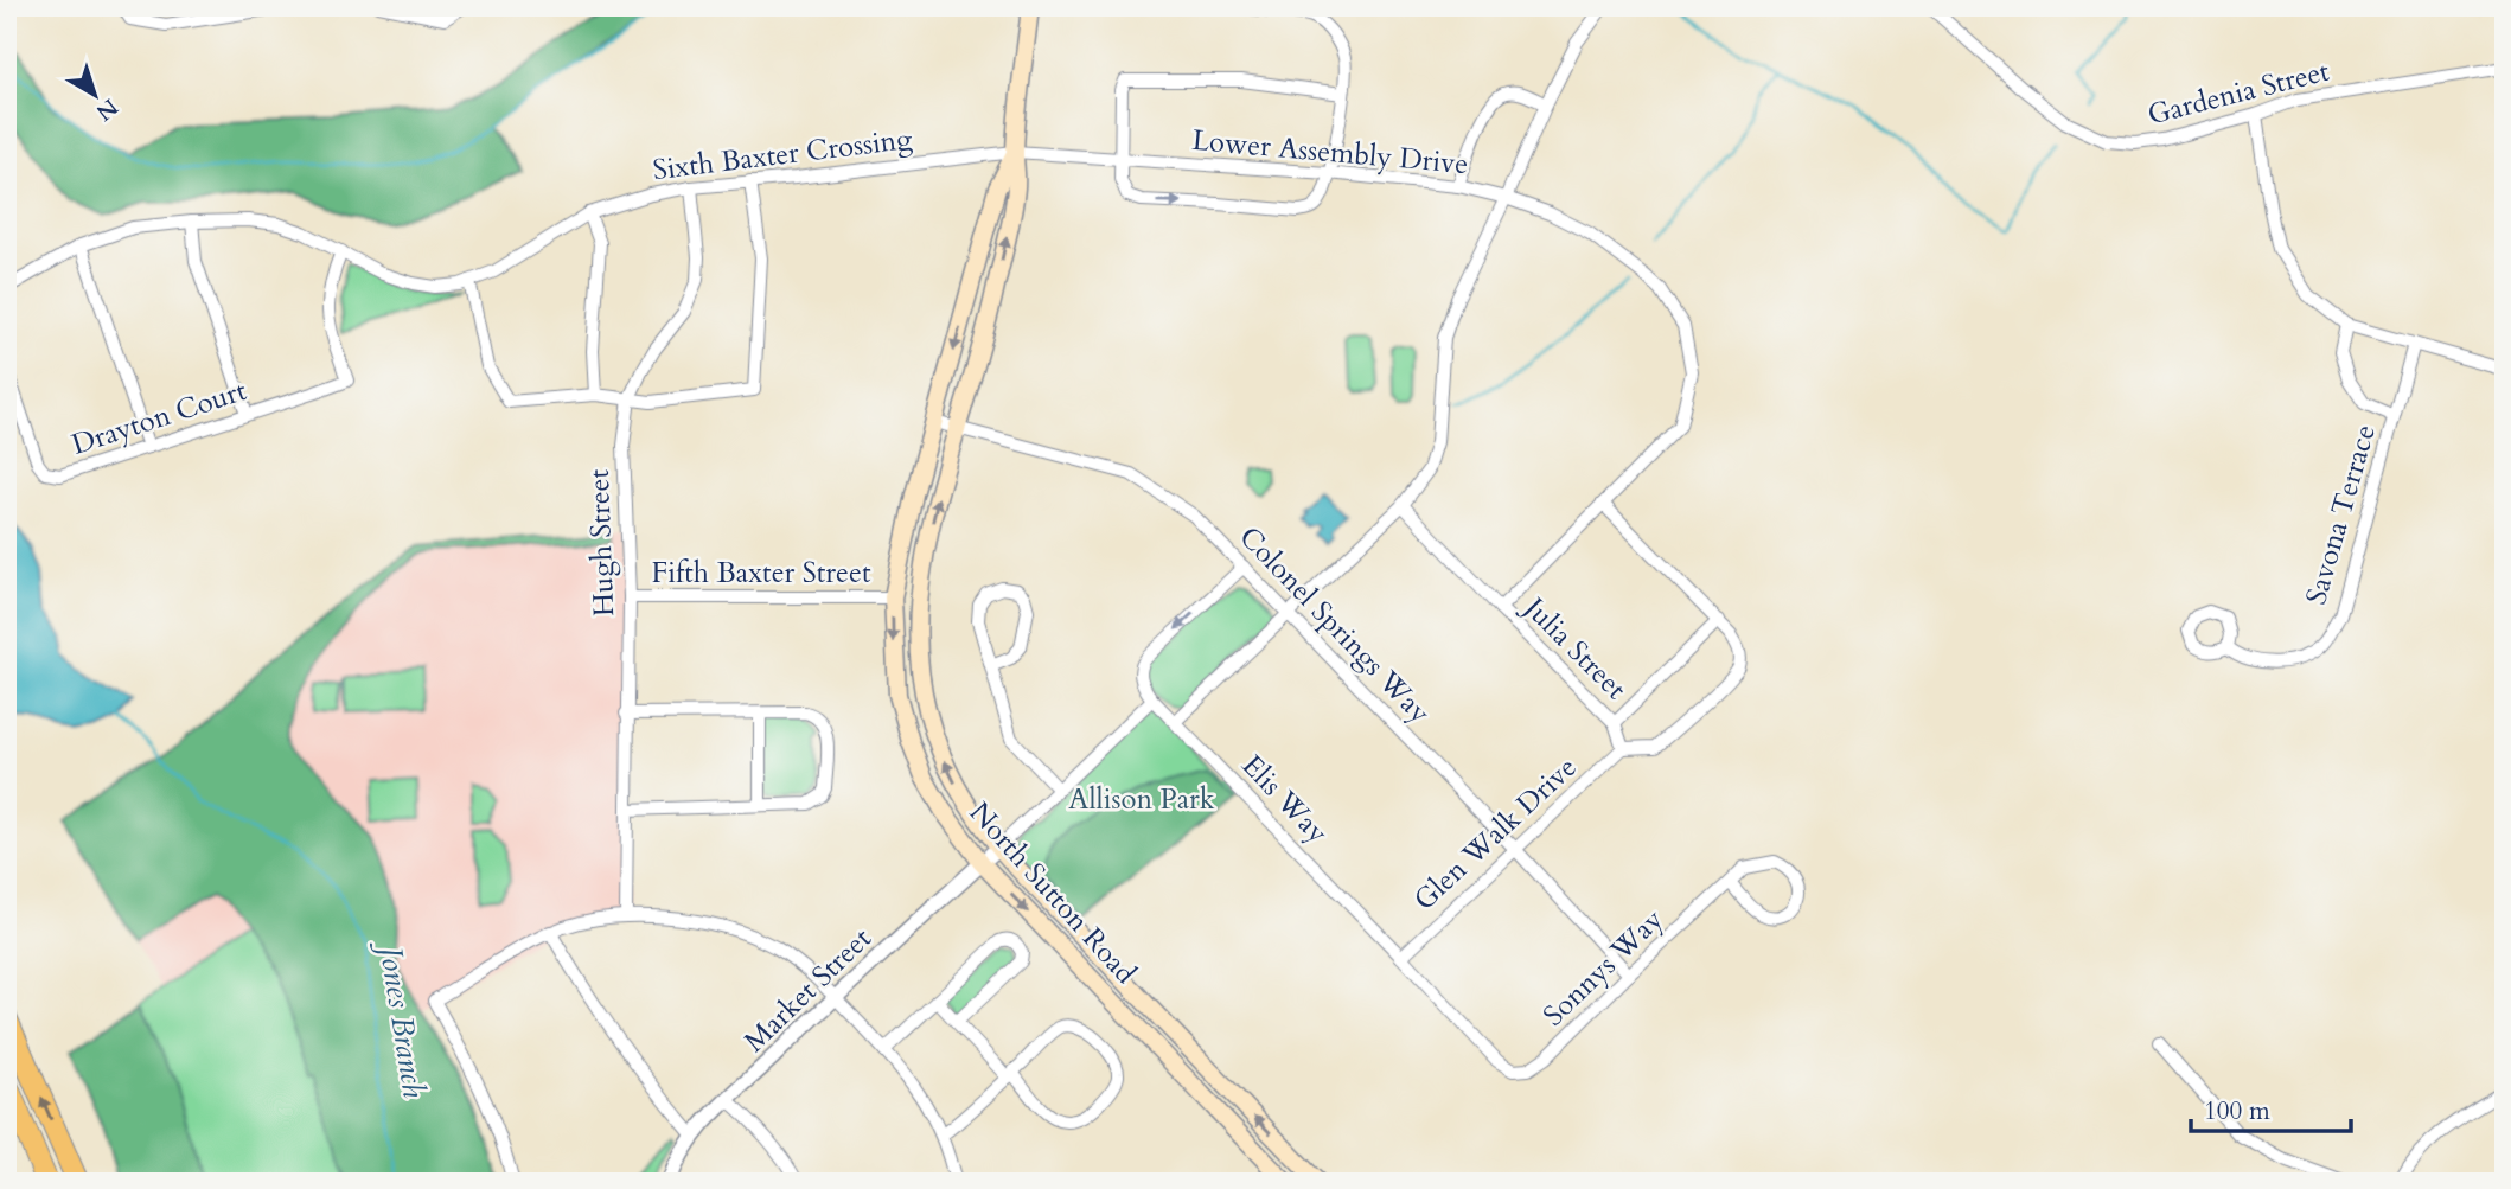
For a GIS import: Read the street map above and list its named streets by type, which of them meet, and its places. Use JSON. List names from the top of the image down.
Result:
{
  "streets": {
    "main road": ["North Sutton Road"],
    "street": [
      "Gardenia Street",
      "Lower Assembly Drive",
      "Sixth Baxter Crossing",
      "Drayton Court",
      "Savona Terrace",
      "Hugh Street",
      "Fifth Baxter Street",
      "Colonel Springs Way",
      "Julia Street",
      "Elis Way",
      "Glen Walk Drive",
      "Sonnys Way",
      "Market Street"
    ]
  },
  "crossings": [
    ["Lower Assembly Drive", "Sixth Baxter Crossing"],
    ["Lower Assembly Drive", "Julia Street"],
    ["Lower Assembly Drive", "North Sutton Road"],
    ["Sixth Baxter Crossing", "Drayton Court"],
    ["Sixth Baxter Crossing", "Hugh Street"],
    ["Sixth Baxter Crossing", "North Sutton Road"],
    ["Hugh Street", "Fifth Baxter Street"],
    ["Fifth Baxter Street", "North Sutton Road"],
    ["Colonel Springs Way", "Glen Walk Drive"],
    ["Colonel Springs Way", "North Sutton Road"],
    ["Colonel Springs Way", "Sonnys Way"],
    ["Julia Street", "Glen Walk Drive"],
    ["Elis Way", "Glen Walk Drive"],
    ["Elis Way", "Sonnys Way"],
    ["North Sutton Road", "Market Street"]
  ],
  "water": ["Jones Branch"],
  "parks": ["Allison Park"],
  "scale_bar": "100 m",
  "north": "bottom right"
}
